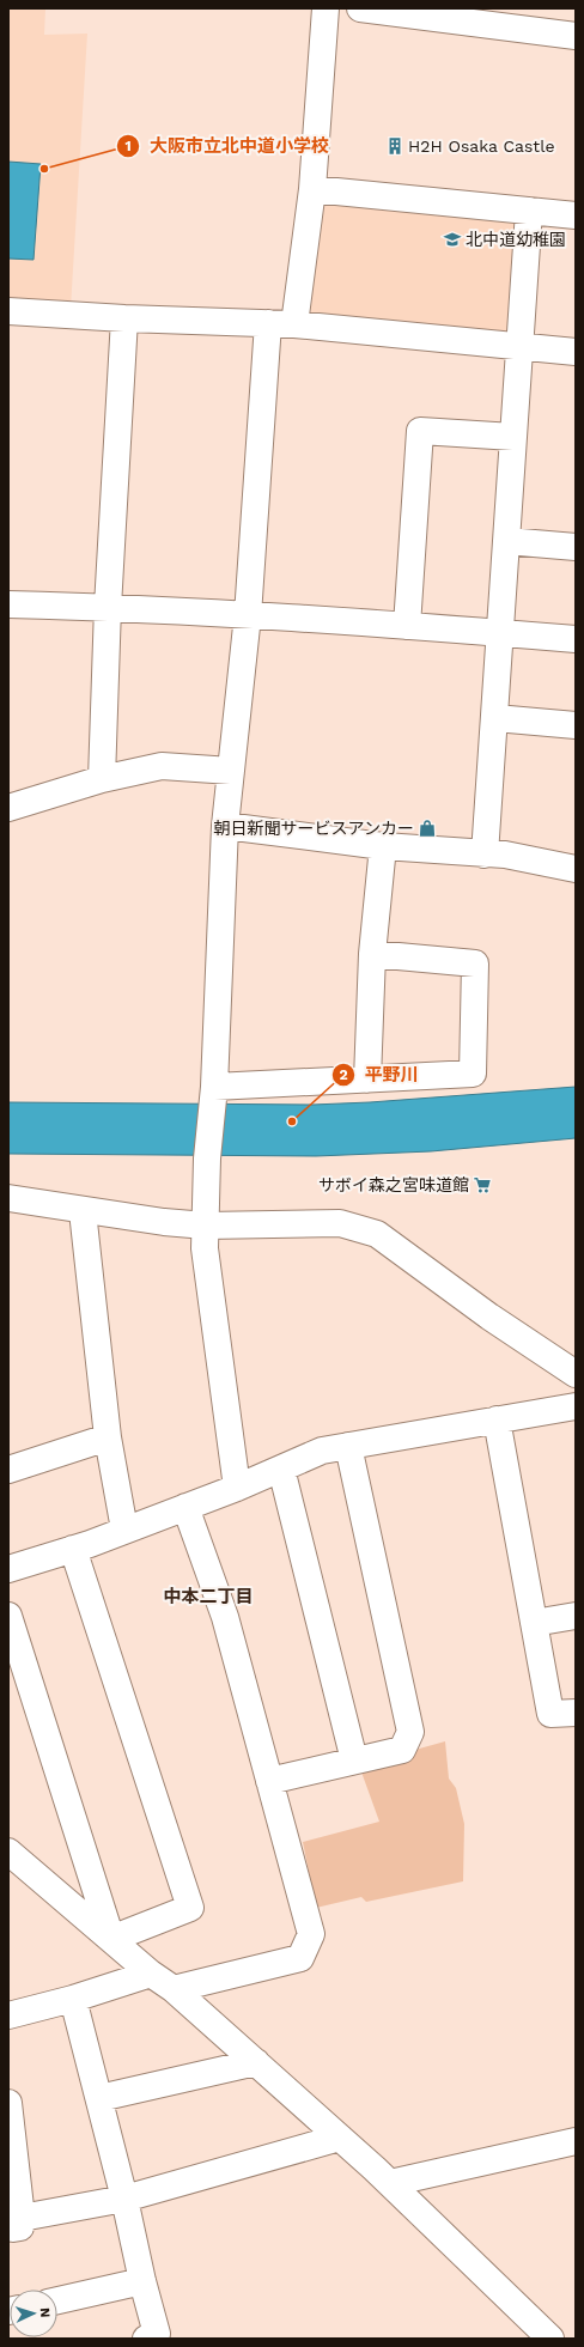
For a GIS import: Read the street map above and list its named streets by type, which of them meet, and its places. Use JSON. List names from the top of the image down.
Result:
{
  "districts": ["中本二丁目"],
  "places": {
    "building": ["H2H Osaka Castle"],
    "other": ["大阪市立北中道小学校", "平野川"],
    "school or university": ["北中道幼稚園"],
    "shop": ["朝日新聞サービスアンカー"],
    "supermarket": ["サボイ森之宮味道館"]
  },
  "north": "right"
}
